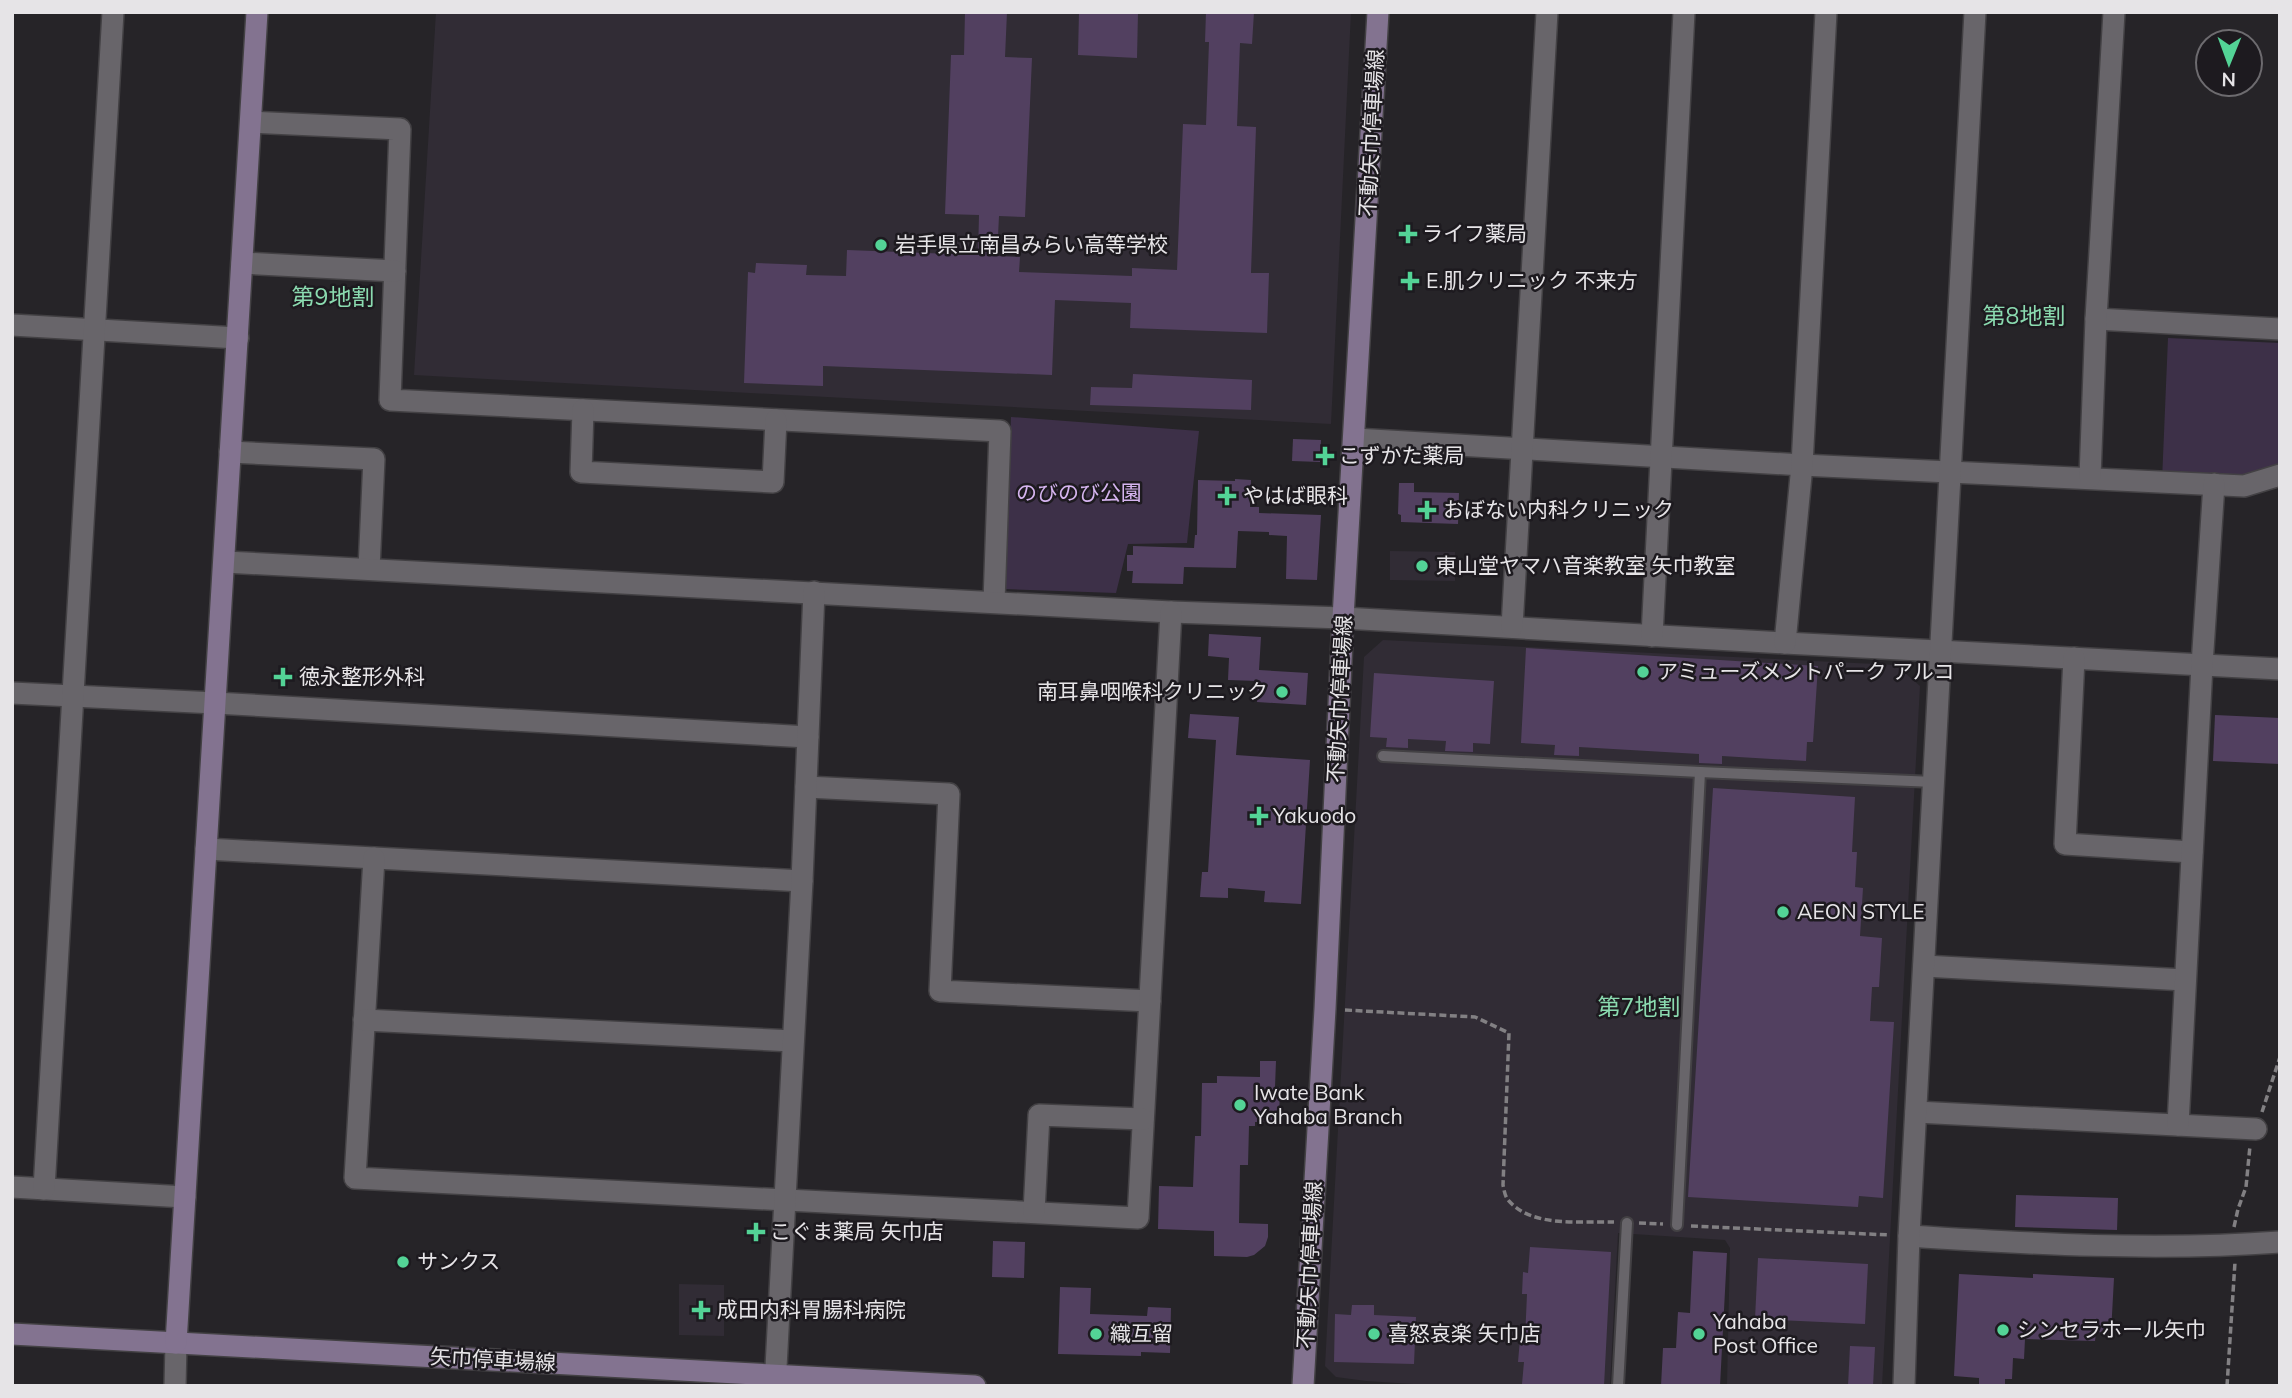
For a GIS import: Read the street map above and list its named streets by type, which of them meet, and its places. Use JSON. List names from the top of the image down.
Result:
{
  "streets": {
    "main road": ["不動矢巾停車場線", "矢巾停車場線"]
  },
  "districts": ["第9地割", "第8地割", "第7地割"],
  "parks": ["のびのび公園"],
  "places": {
    "health": [
      "ライフ薬局",
      "E.肌クリニック 不来方",
      "こずかた薬局",
      "やはば眼科",
      "おぼない内科クリニック",
      "徳永整形外科",
      "Yakuodo",
      "こぐま薬局 矢巾店",
      "成田内科胃腸科病院"
    ],
    "other": [
      "岩手県立南昌みらい高等学校",
      "東山堂ヤマハ音楽教室 矢巾教室",
      "アミューズメントパーク アルコ",
      "南耳鼻咽喉科クリニック",
      "AEON STYLE",
      "Iwate Bank Yahaba Branch",
      "サンクス",
      "シンセラホール矢巾",
      "織互留",
      "喜怒哀楽 矢巾店",
      "Yahaba Post Office"
    ]
  },
  "north": "bottom"
}
